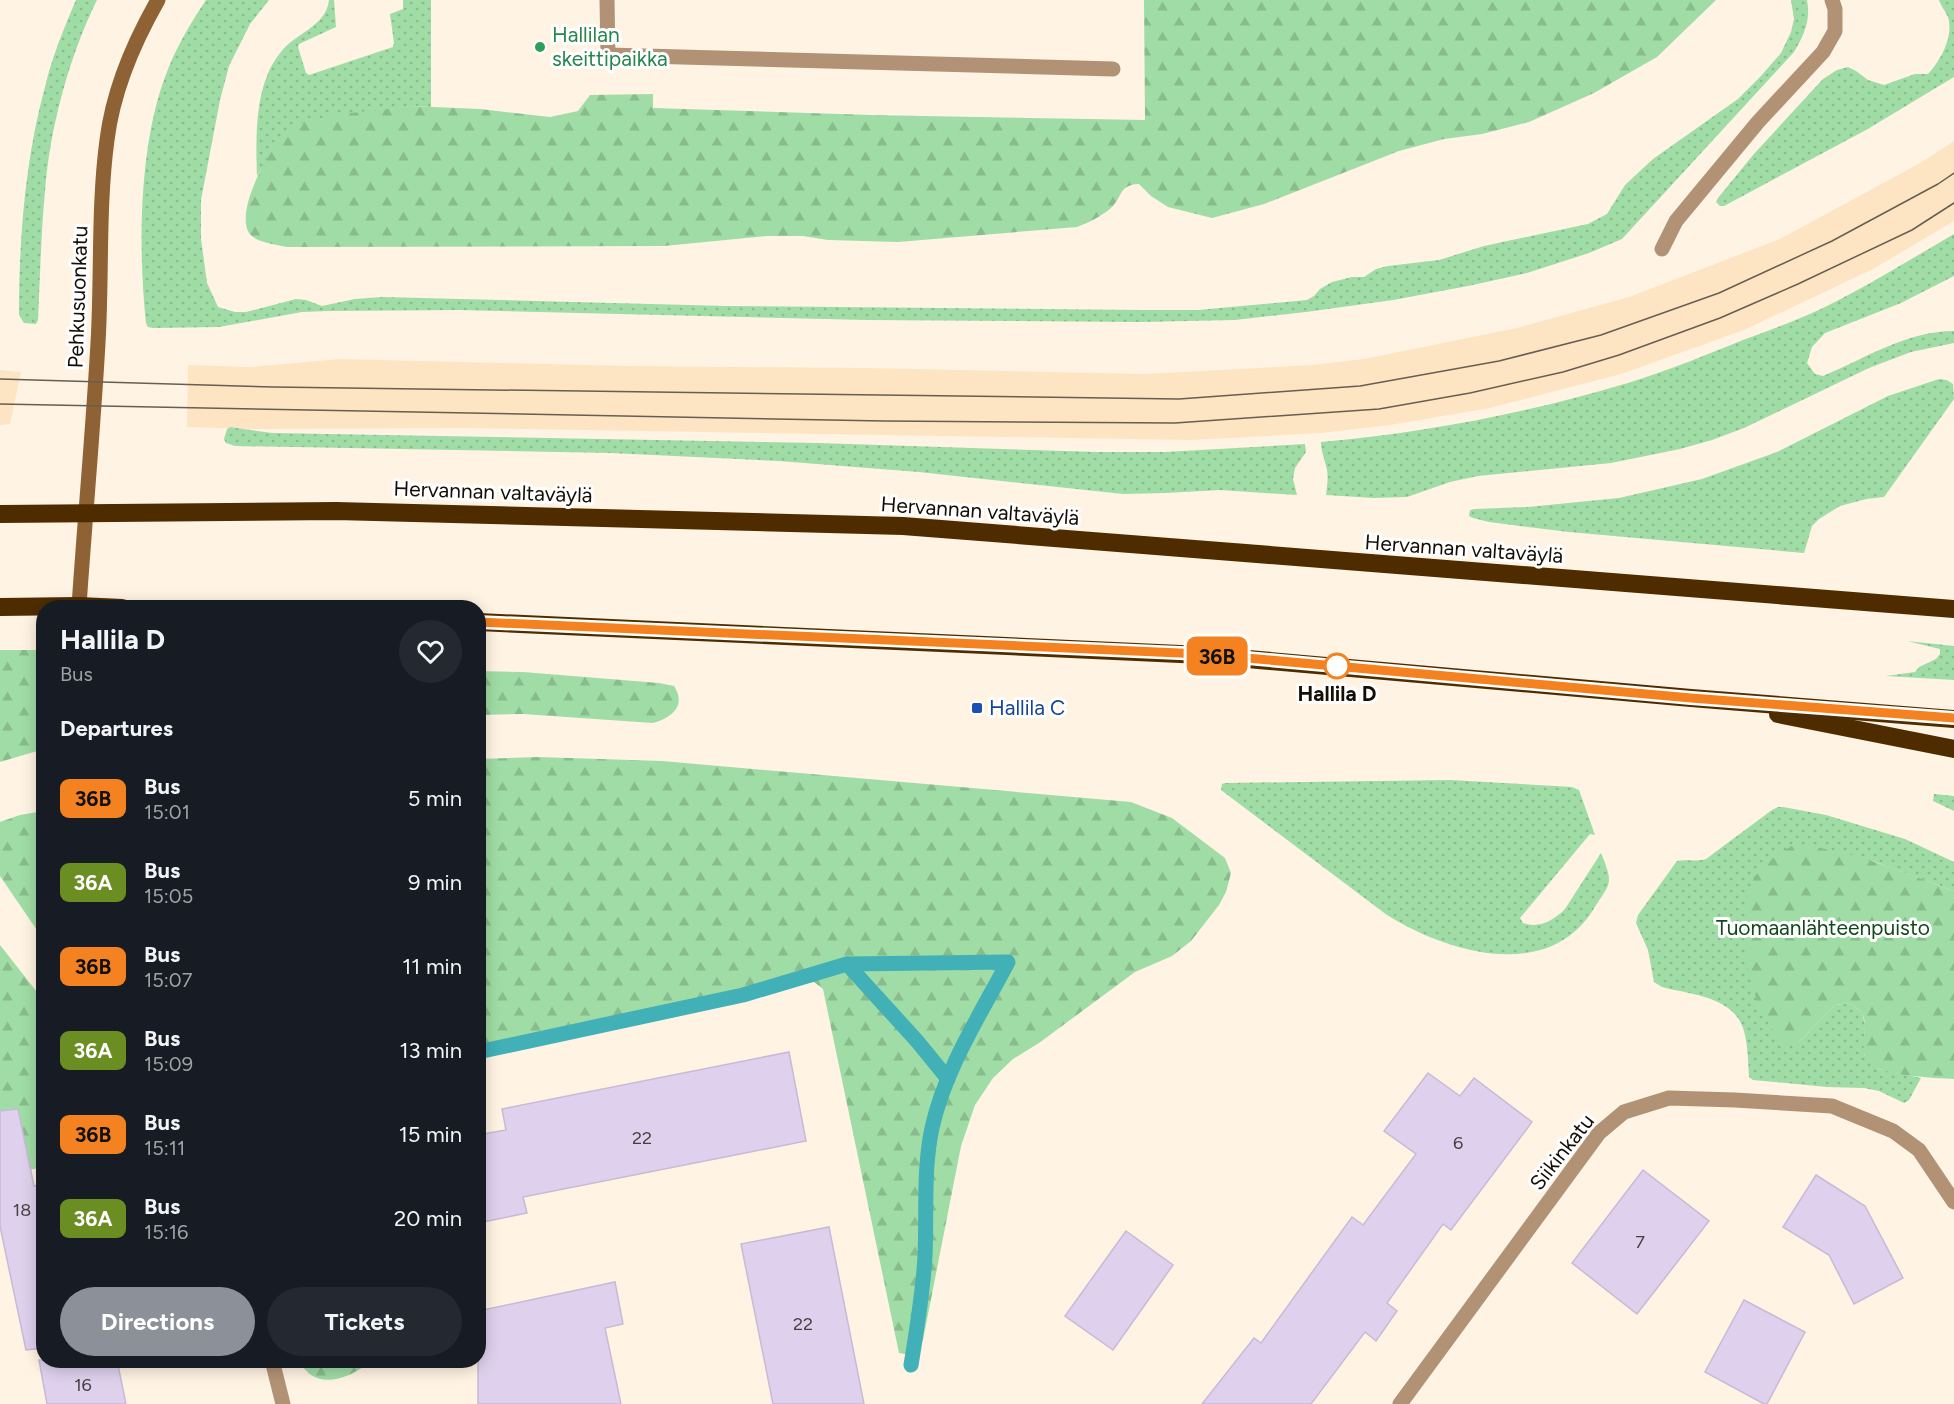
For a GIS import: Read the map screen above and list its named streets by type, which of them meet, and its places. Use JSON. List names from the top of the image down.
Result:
{
  "streets": {
    "highway": ["Hervannan valtaväylä"],
    "main road": ["Pehkusuonkatu"],
    "street": ["Siikinkatu"]
  },
  "crossings": [
    ["Pehkusuonkatu", "Hervannan valtaväylä"]
  ],
  "parks": ["Tuomaanlähteenpuisto"],
  "places": {
    "other": ["Hallilan skeittipaikka", "Hallila D"],
    "transit": ["Hallila C"]
  },
  "lines": ["bus line 36B"],
  "house_numbers": [
    "22",
    "6",
    "18",
    "7",
    "22",
    "16"
  ],
  "page": {
    "on_map": "36B",
    "heading": [
      ["Hallila D", "Bus"],
      "Departures"
    ],
    "list": [
      {
        "mark": "36B",
        "name": "Bus",
        "note": "15:01",
        "value": "5 min"
      },
      {
        "mark": "36A",
        "name": "Bus",
        "note": "15:05",
        "value": "9 min"
      },
      {
        "mark": "36B",
        "name": "Bus",
        "note": "15:07",
        "value": "11 min"
      },
      {
        "mark": "36A",
        "name": "Bus",
        "note": "15:09",
        "value": "13 min"
      },
      {
        "mark": "36B",
        "name": "Bus",
        "note": "15:11",
        "value": "15 min"
      },
      {
        "mark": "36A",
        "name": "Bus",
        "note": "15:16",
        "value": "20 min"
      }
    ],
    "buttons": ["Directions", "Tickets"]
  }
}
